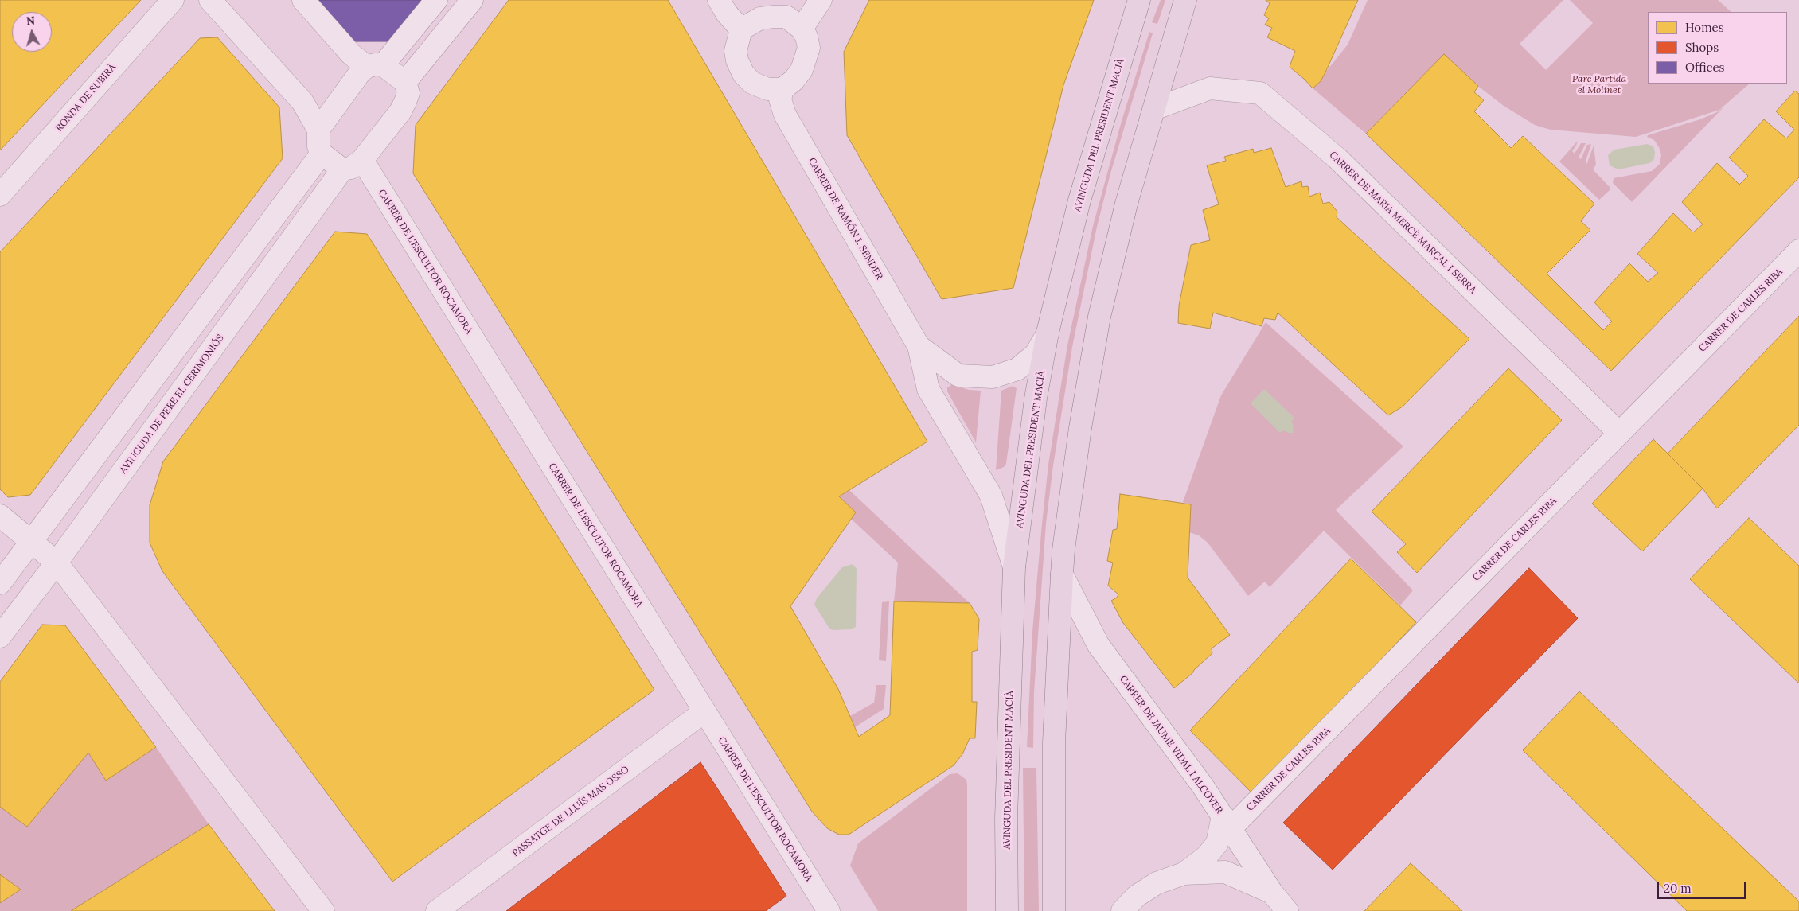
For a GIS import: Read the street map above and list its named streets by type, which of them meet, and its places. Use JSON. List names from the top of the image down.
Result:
{
  "streets": {
    "main road": ["AVINGUDA DEL PRESIDENT MACIÀ"],
    "street": [
      "RONDA DE SUBIRÀ",
      "CARRER DE RAMÓN J. SENDER",
      "CARRER DE MARIA MERCÈ MARÇAL I SERRA",
      "CARRER DE L'ESCULTOR ROCAMORA",
      "CARRER DE CARLES RIBA",
      "AVINGUDA DE PERE EL CERIMONIÓS",
      "CARRER DE JAUME VIDAL I ALCOVER",
      "PASSATGE DE LLUÍS MAS OSSÓ"
    ]
  },
  "crossings": [
    ["AVINGUDA DEL PRESIDENT MACIÀ", "CARRER DE RAMÓN J. SENDER"],
    ["CARRER DE MARIA MERCÈ MARÇAL I SERRA", "CARRER DE CARLES RIBA"],
    ["CARRER DE L'ESCULTOR ROCAMORA", "PASSATGE DE LLUÍS MAS OSSÓ"],
    ["CARRER DE CARLES RIBA", "CARRER DE JAUME VIDAL I ALCOVER"]
  ],
  "parks": ["Parc Partida el Molinet"],
  "legend": ["Homes", "Shops", "Offices"],
  "scale_bar": "20 m",
  "north": "top"
}
